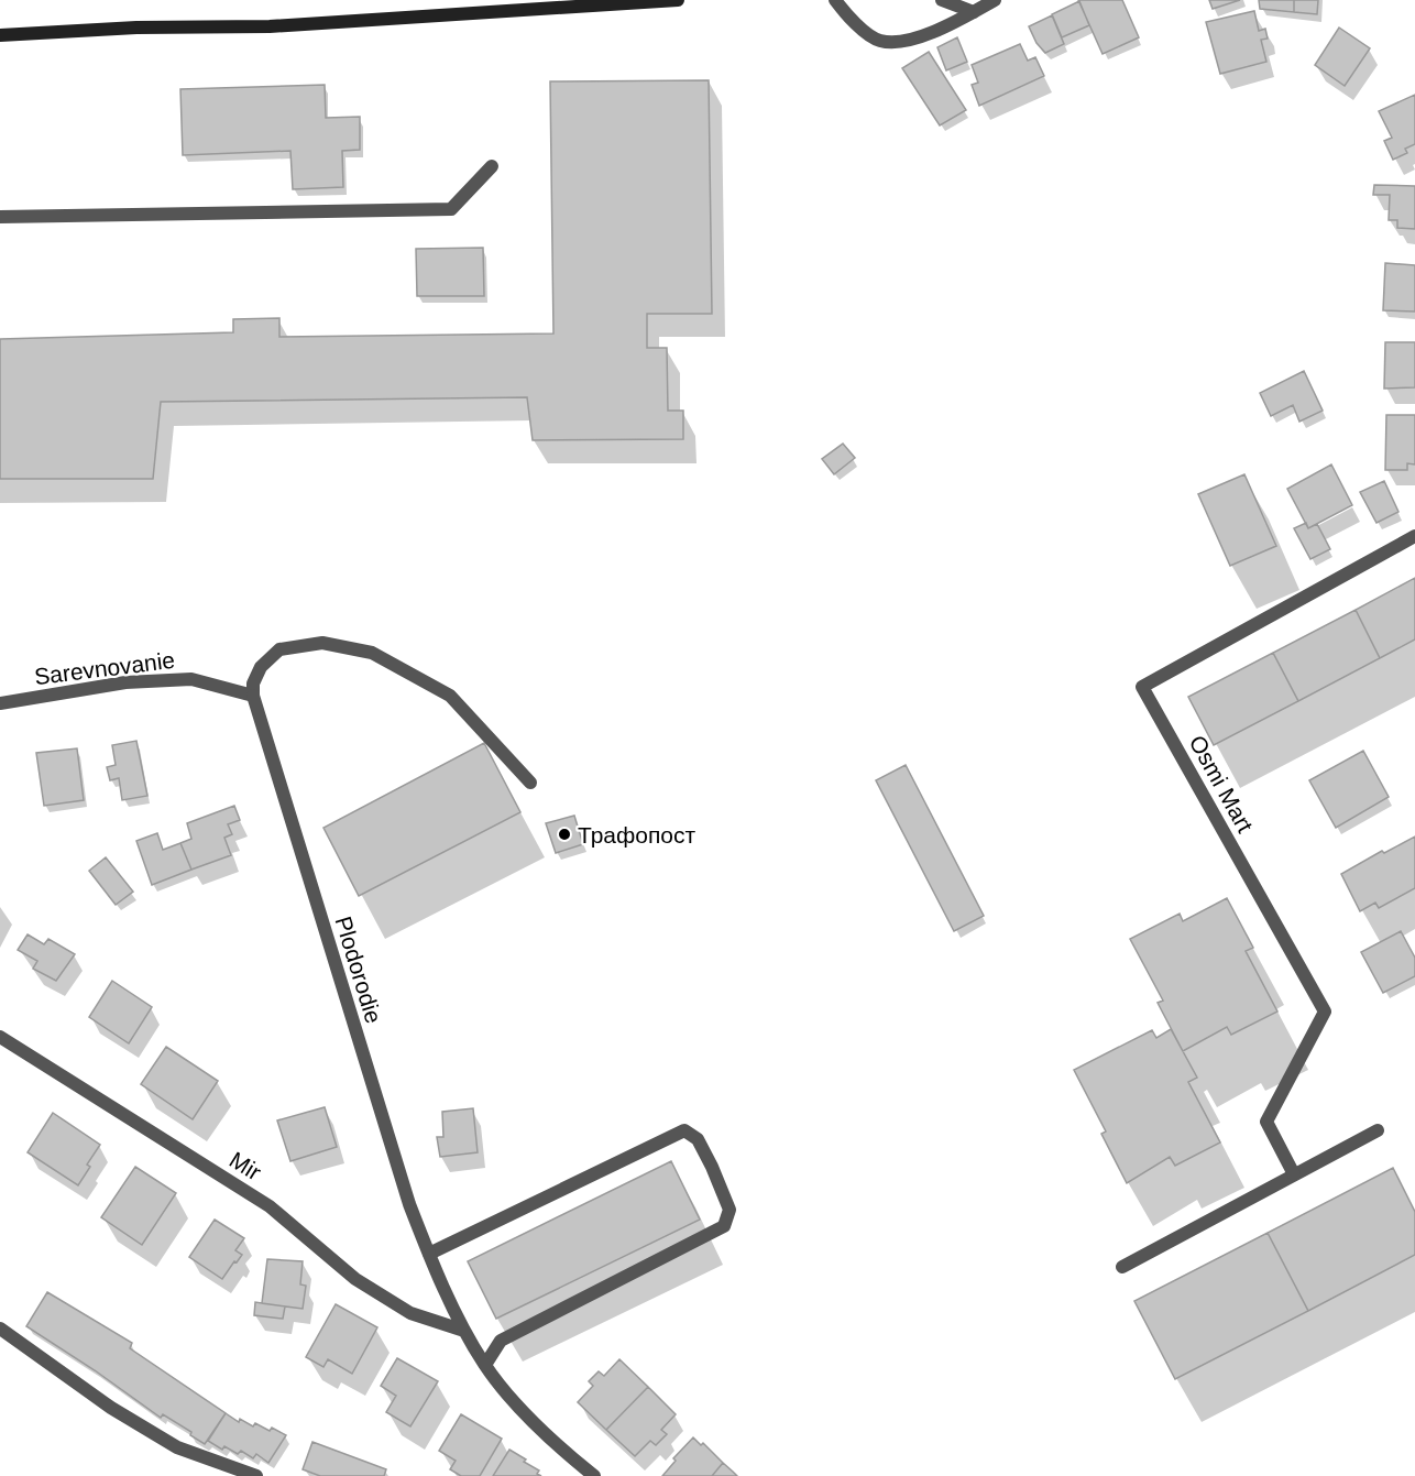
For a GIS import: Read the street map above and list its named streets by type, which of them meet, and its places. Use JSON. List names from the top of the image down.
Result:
{
  "streets": {
    "street": [
      "Sarevnovanie",
      "Osmi Mart",
      "Plodorodie",
      "Mir"
    ]
  },
  "crossings": [
    ["Sarevnovanie", "Plodorodie"]
  ],
  "places": ["Трафопост"]
}
